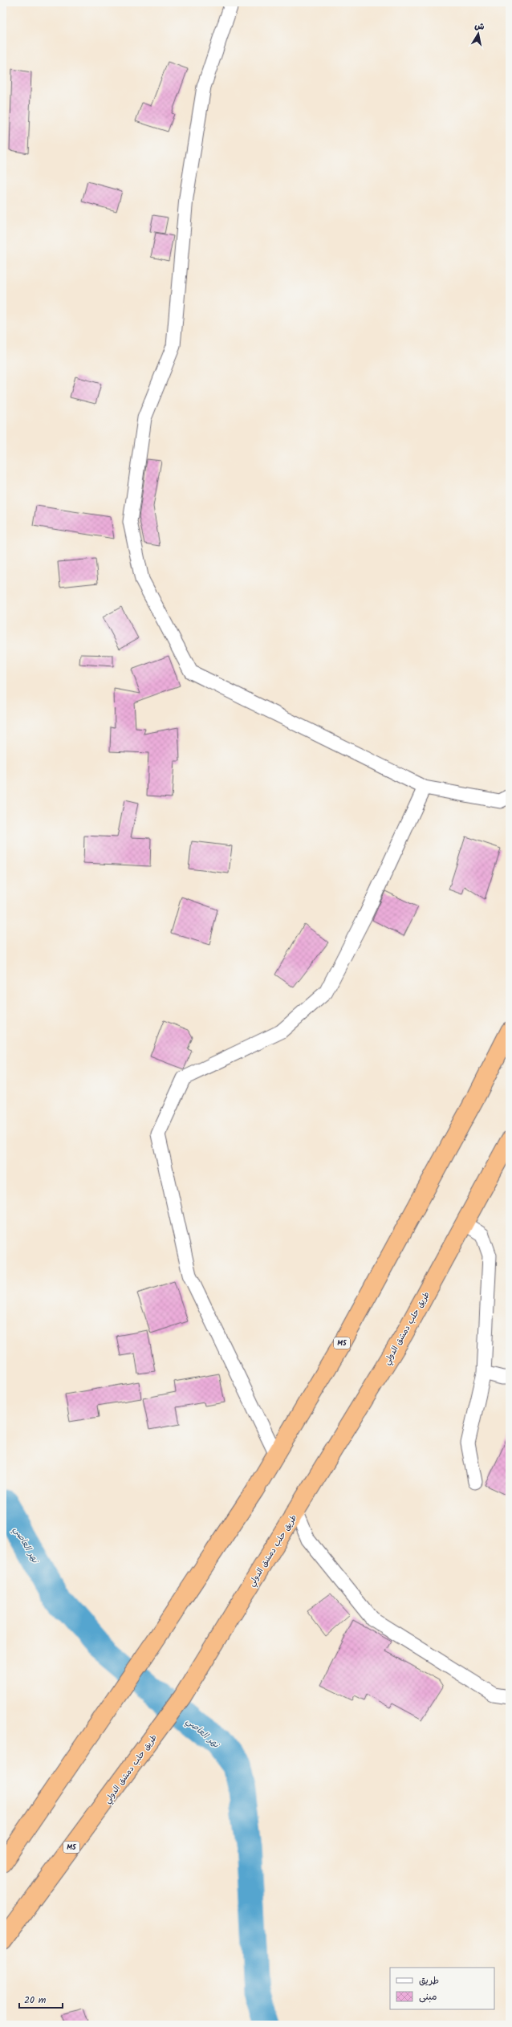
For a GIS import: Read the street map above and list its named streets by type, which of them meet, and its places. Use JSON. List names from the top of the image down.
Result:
{
  "streets": {
    "highway": ["طريق حلب دمشق الدولي", "M5"]
  },
  "water": ["نهر العاصي"],
  "legend": ["طريق", "مبنى"],
  "scale_bar": "20 m",
  "north": "top"
}
